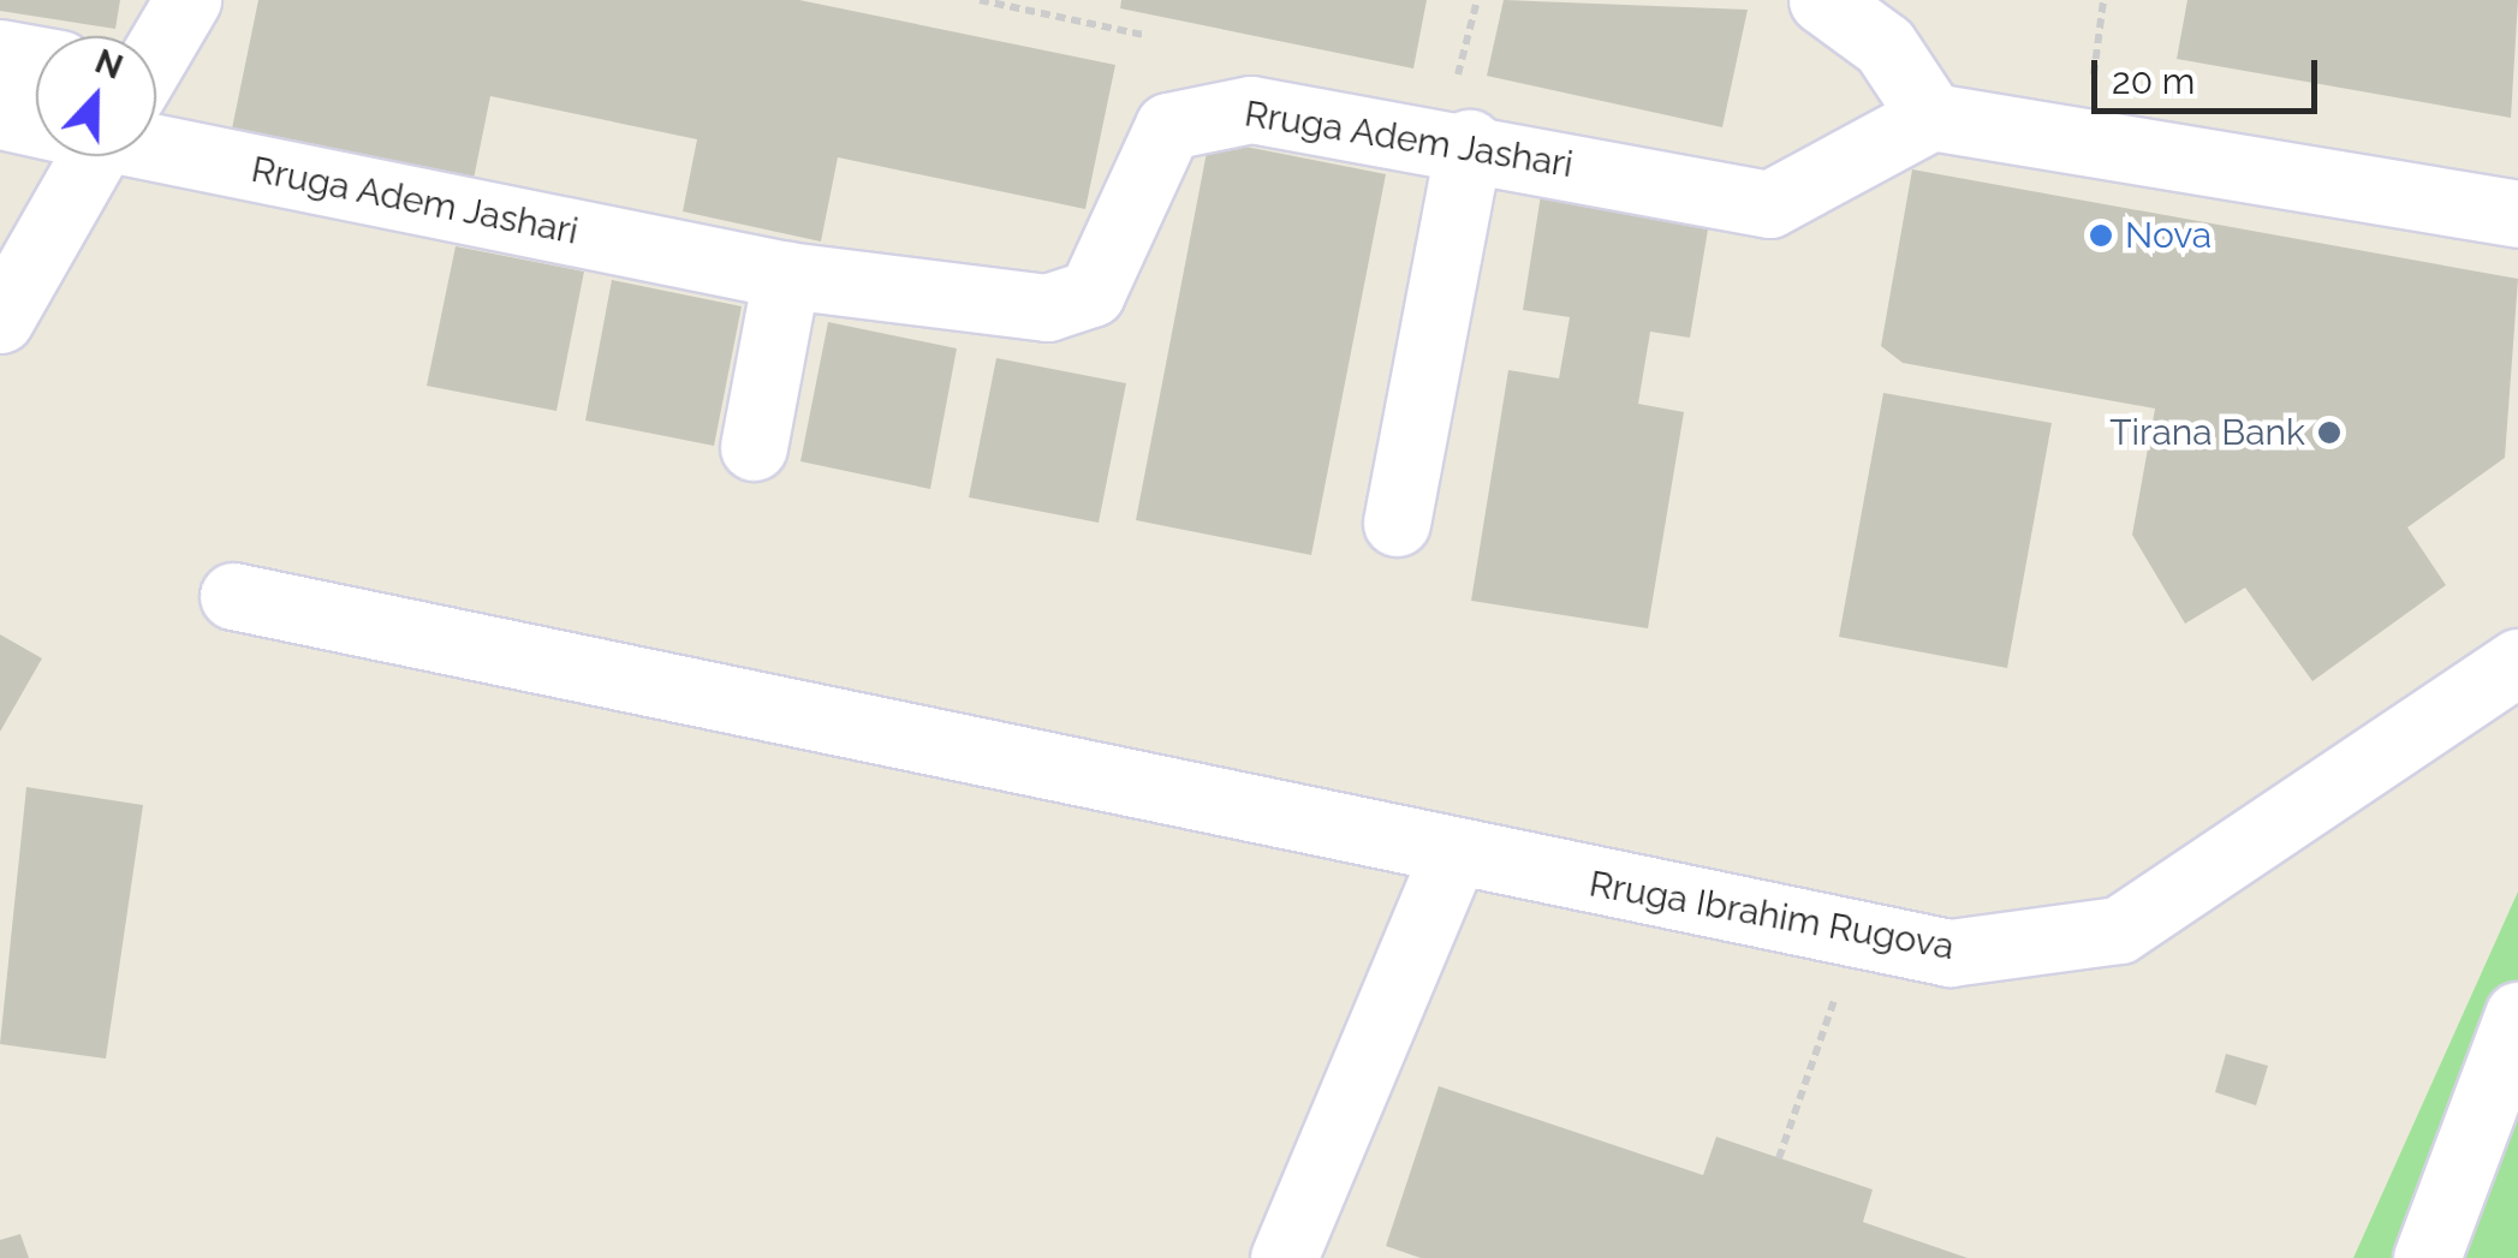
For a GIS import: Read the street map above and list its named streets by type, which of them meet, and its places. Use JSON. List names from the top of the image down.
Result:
{
  "streets": {
    "street": ["Rruga Adem Jashari", "Rruga Ibrahim Rugova"]
  },
  "places": ["Nova", "Tirana Bank"],
  "scale_bar": "20 m",
  "north": "top"
}
